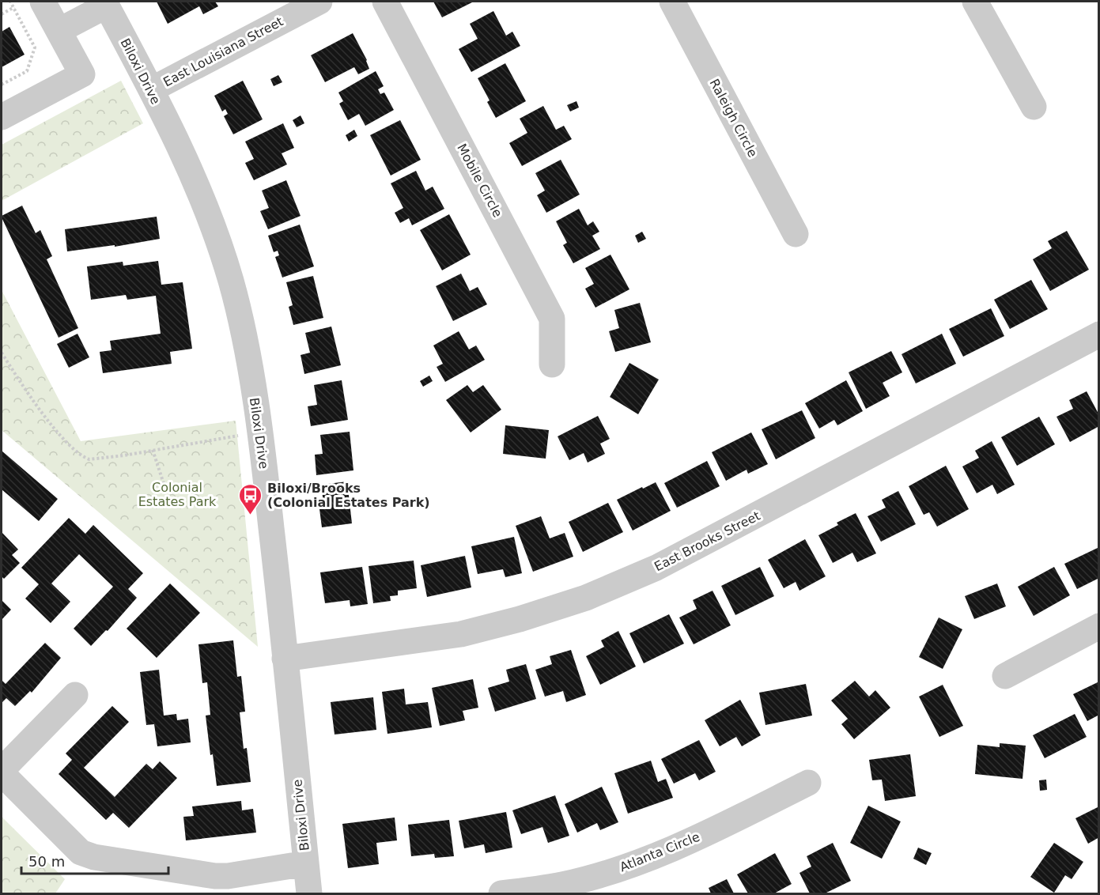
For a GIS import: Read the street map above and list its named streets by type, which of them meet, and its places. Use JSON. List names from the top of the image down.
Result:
{
  "streets": {
    "street": [
      "East Louisiana Street",
      "Biloxi Drive",
      "Raleigh Circle",
      "Mobile Circle",
      "East Brooks Street",
      "Atlanta Circle"
    ]
  },
  "crossings": [
    ["East Louisiana Street", "Biloxi Drive"],
    ["Biloxi Drive", "East Brooks Street"]
  ],
  "parks": ["Colonial Estates Park"],
  "places": {
    "bus stop": ["Biloxi/Brooks (Colonial Estates Park)"]
  },
  "scale_bar": "50 m"
}
